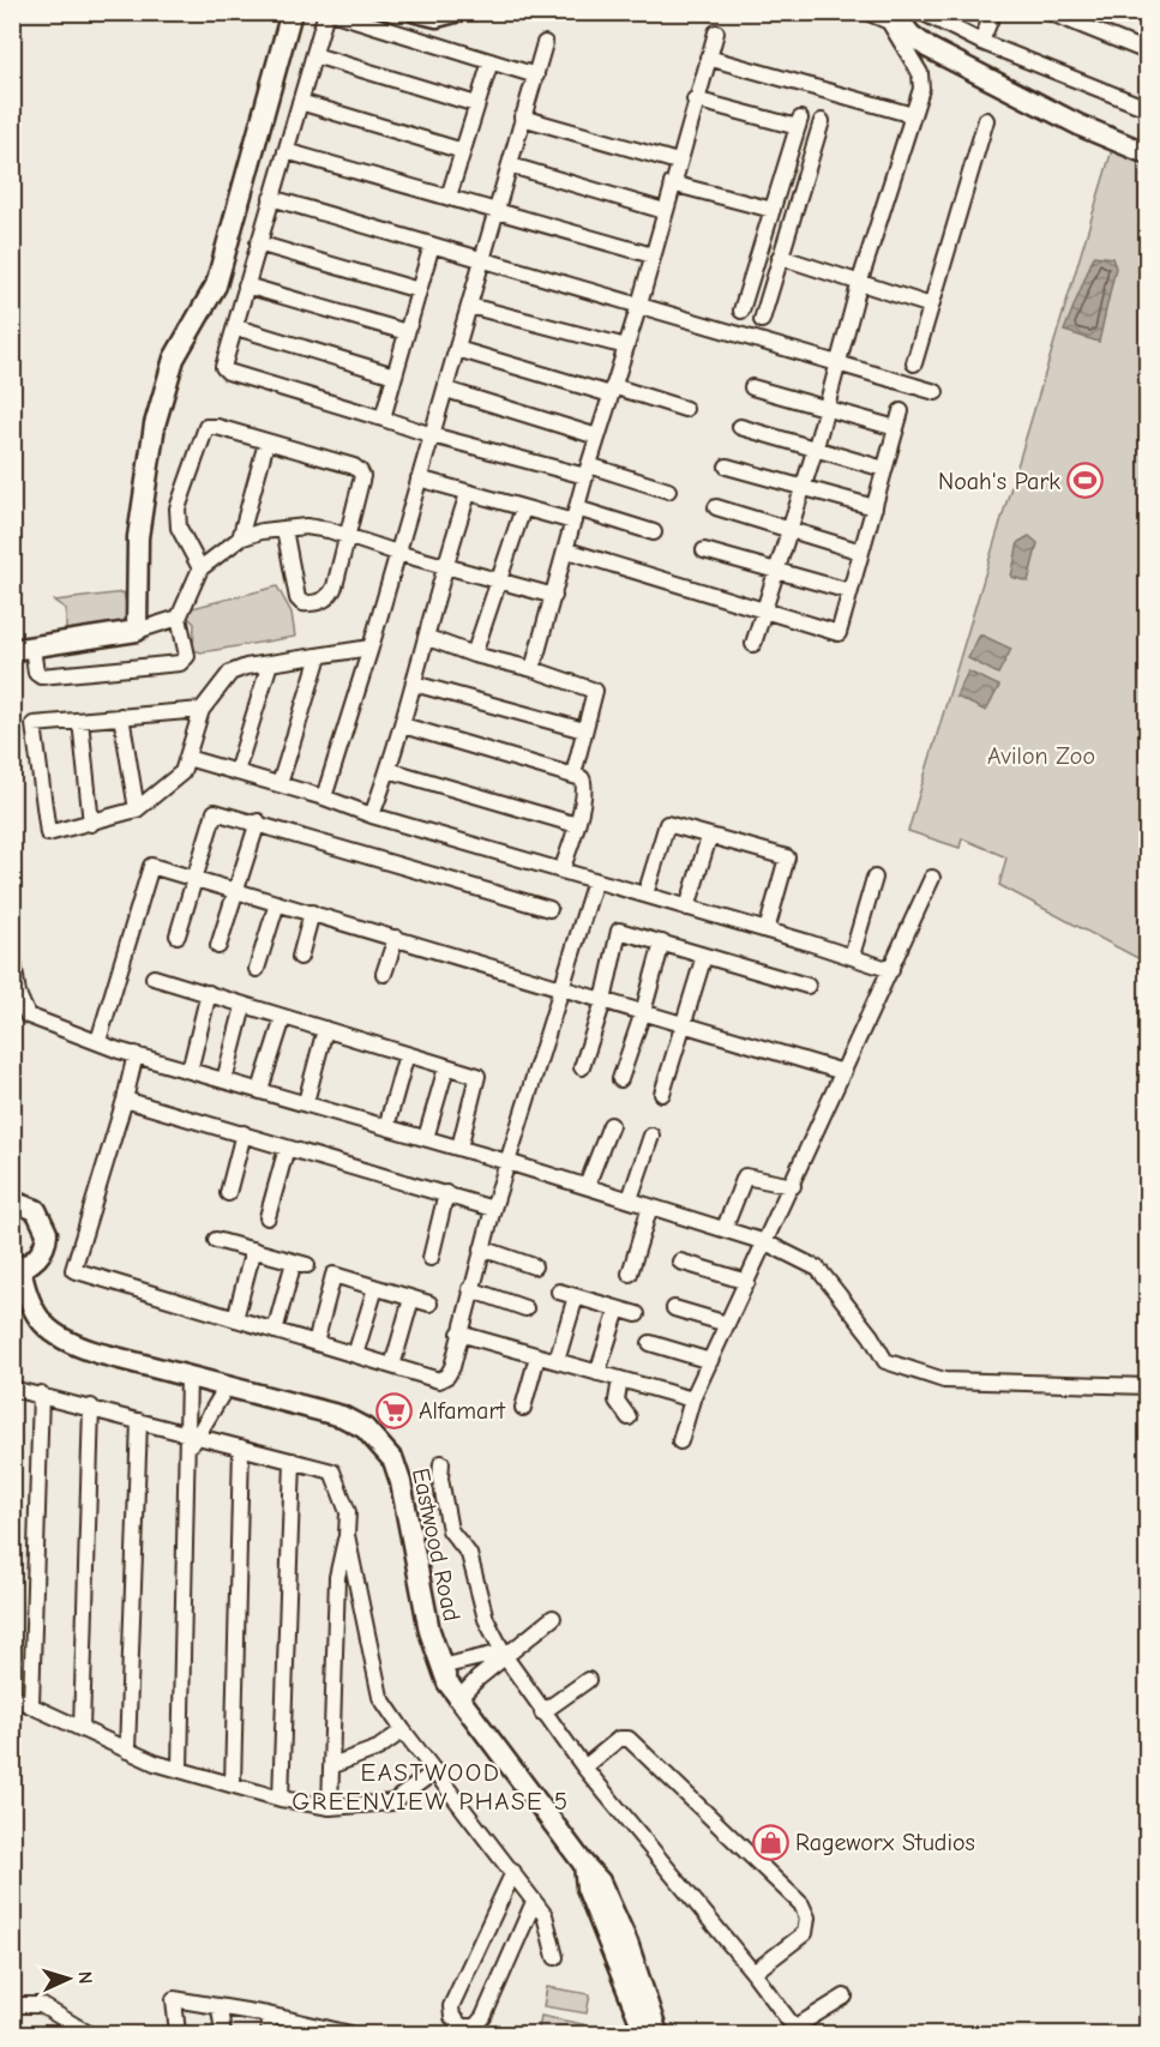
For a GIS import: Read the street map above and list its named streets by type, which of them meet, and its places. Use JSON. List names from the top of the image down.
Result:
{
  "streets": {
    "main road": ["Eastwood Road"]
  },
  "districts": ["EASTWOOD GREENVIEW PHASE 5"],
  "parks": ["Avilon Zoo"],
  "places": {
    "sports": ["Noah's Park"],
    "supermarket": ["Alfamart"],
    "shop": ["Rageworx Studios"]
  },
  "north": "right"
}
